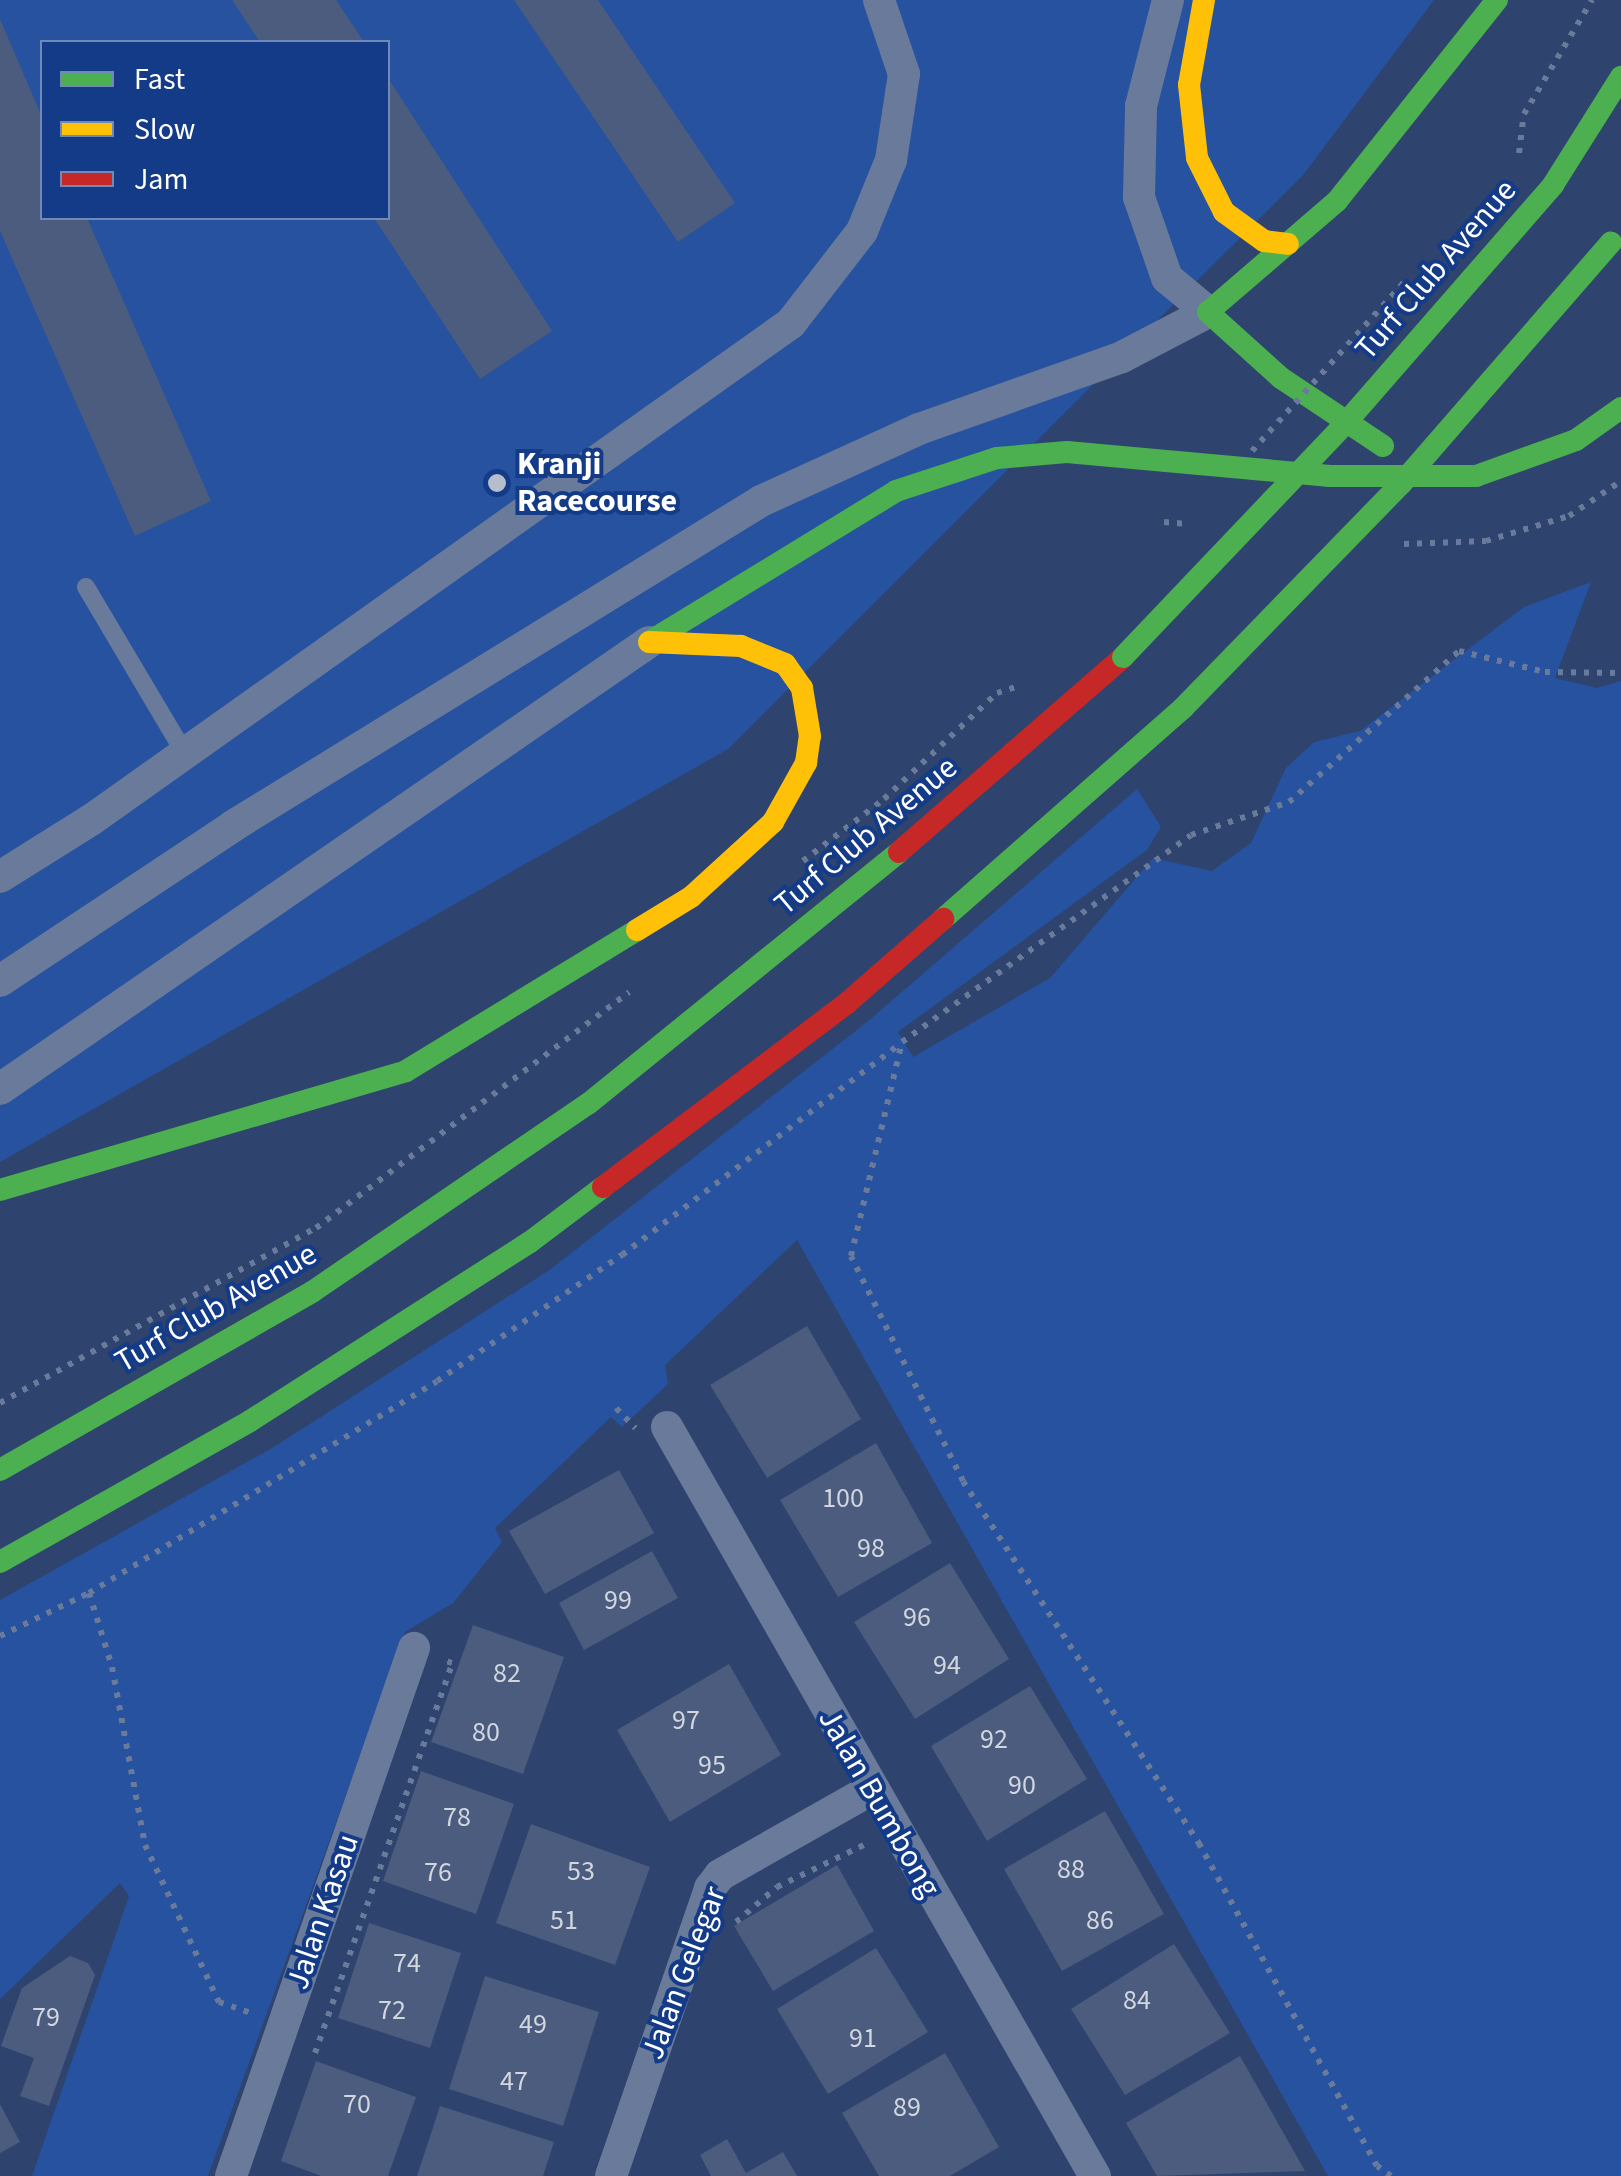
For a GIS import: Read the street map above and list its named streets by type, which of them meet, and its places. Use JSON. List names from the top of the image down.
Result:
{
  "streets": {
    "main road": ["Turf Club Avenue"],
    "street": ["Jalan Bumbong", "Jalan Kasau", "Jalan Gelegar"]
  },
  "crossings": [
    ["Jalan Bumbong", "Jalan Gelegar"]
  ],
  "places": ["Kranji Racecourse"],
  "house_numbers": [
    "100",
    "98",
    "99",
    "96",
    "94",
    "82",
    "97",
    "80",
    "92",
    "95",
    "90",
    "78",
    "88",
    "53",
    "76",
    "51",
    "86",
    "74",
    "84",
    "72",
    "79",
    "49",
    "91",
    "47",
    "70",
    "89"
  ],
  "legend": ["Fast", "Slow", "Jam"]
}
